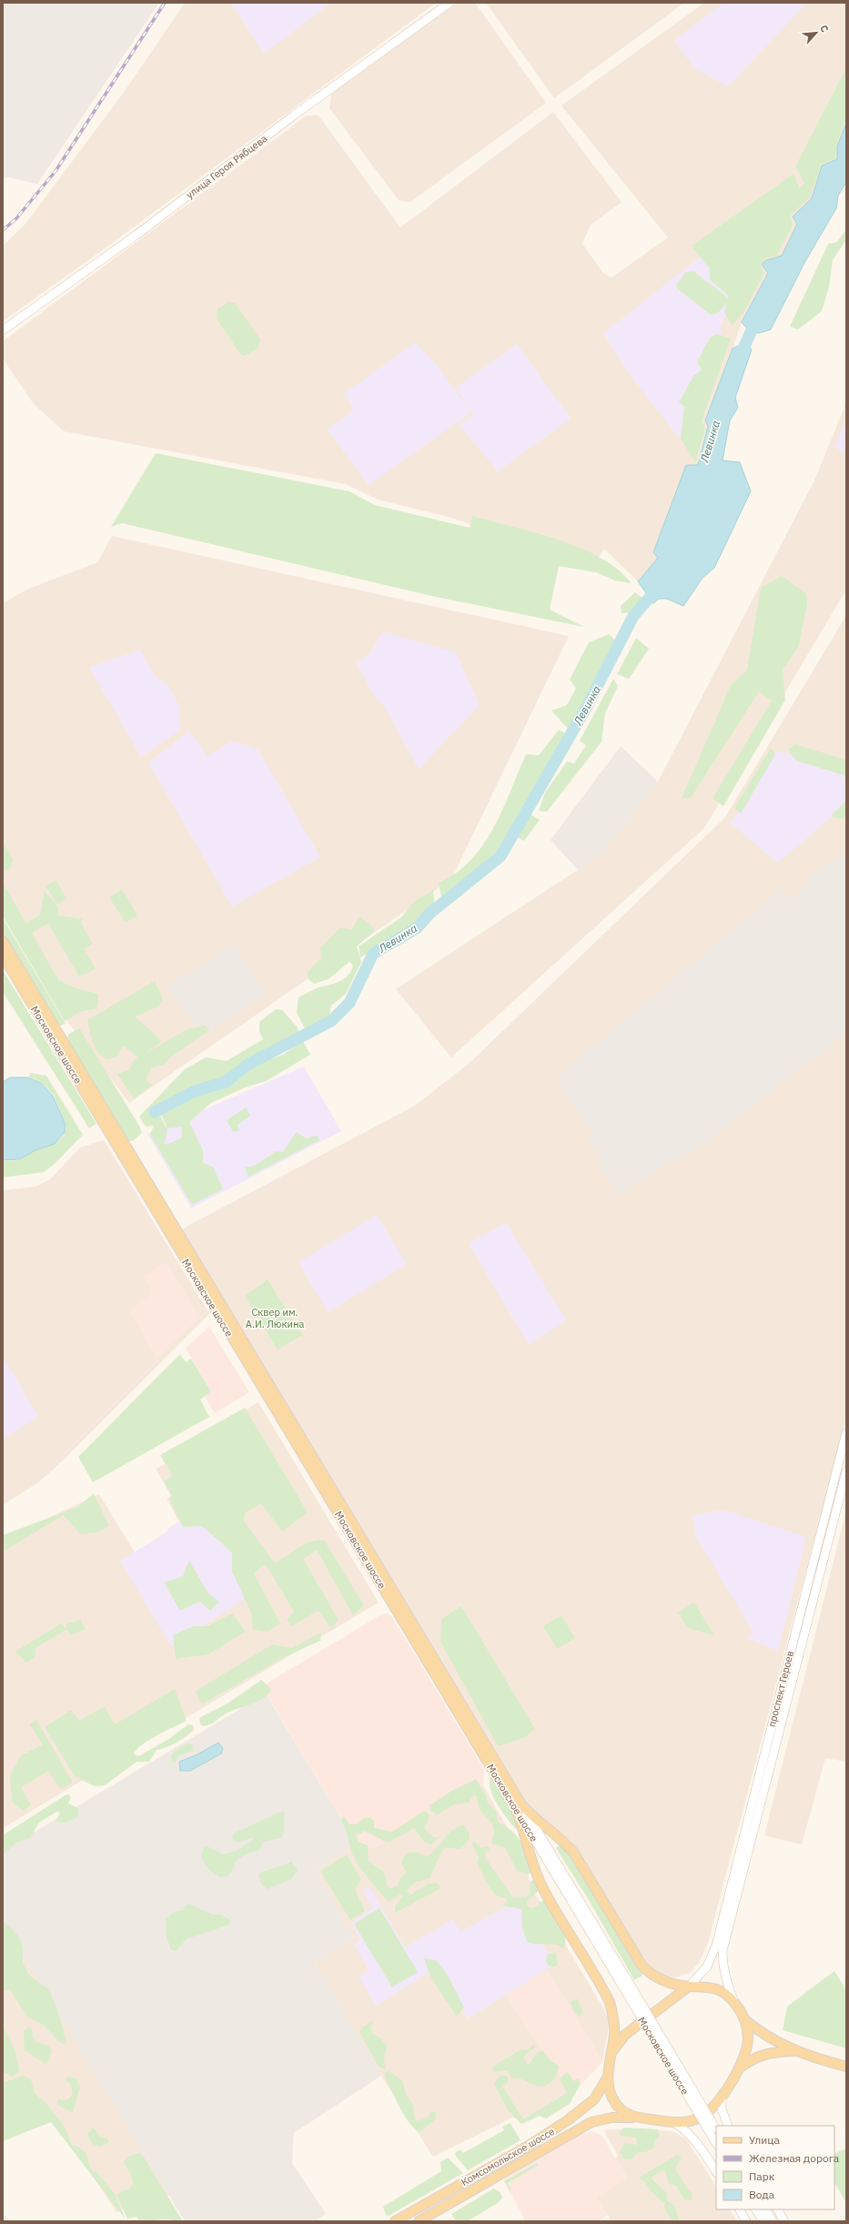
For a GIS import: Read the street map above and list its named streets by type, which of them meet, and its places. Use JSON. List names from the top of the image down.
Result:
{
  "streets": {
    "main road": [
      "улица Героя Рябцева",
      "Московское шоссе",
      "проспект Героев",
      "Комсомольское шоссе"
    ]
  },
  "water": ["Левинка"],
  "parks": ["Сквер им. А.И. Люкина"],
  "legend": [
    "Улица",
    "Железная дорога",
    "Парк",
    "Вода"
  ],
  "north": "top right"
}
